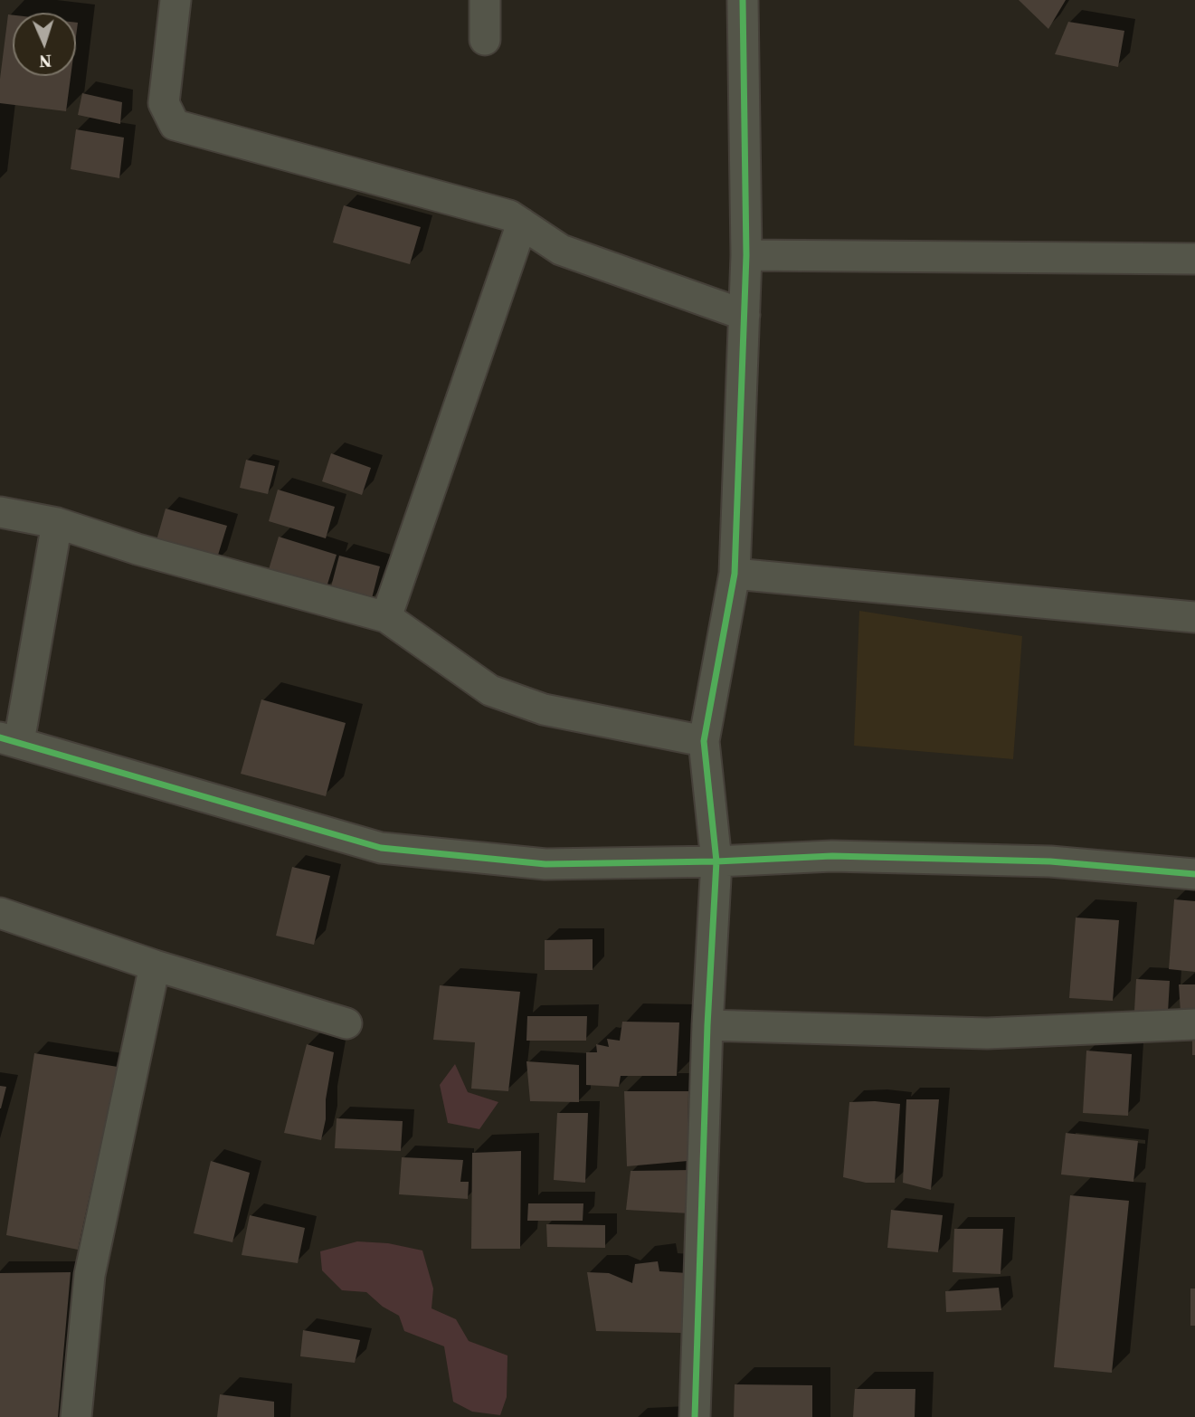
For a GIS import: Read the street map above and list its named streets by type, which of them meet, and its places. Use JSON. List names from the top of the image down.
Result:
{
  "north": "bottom"
}
